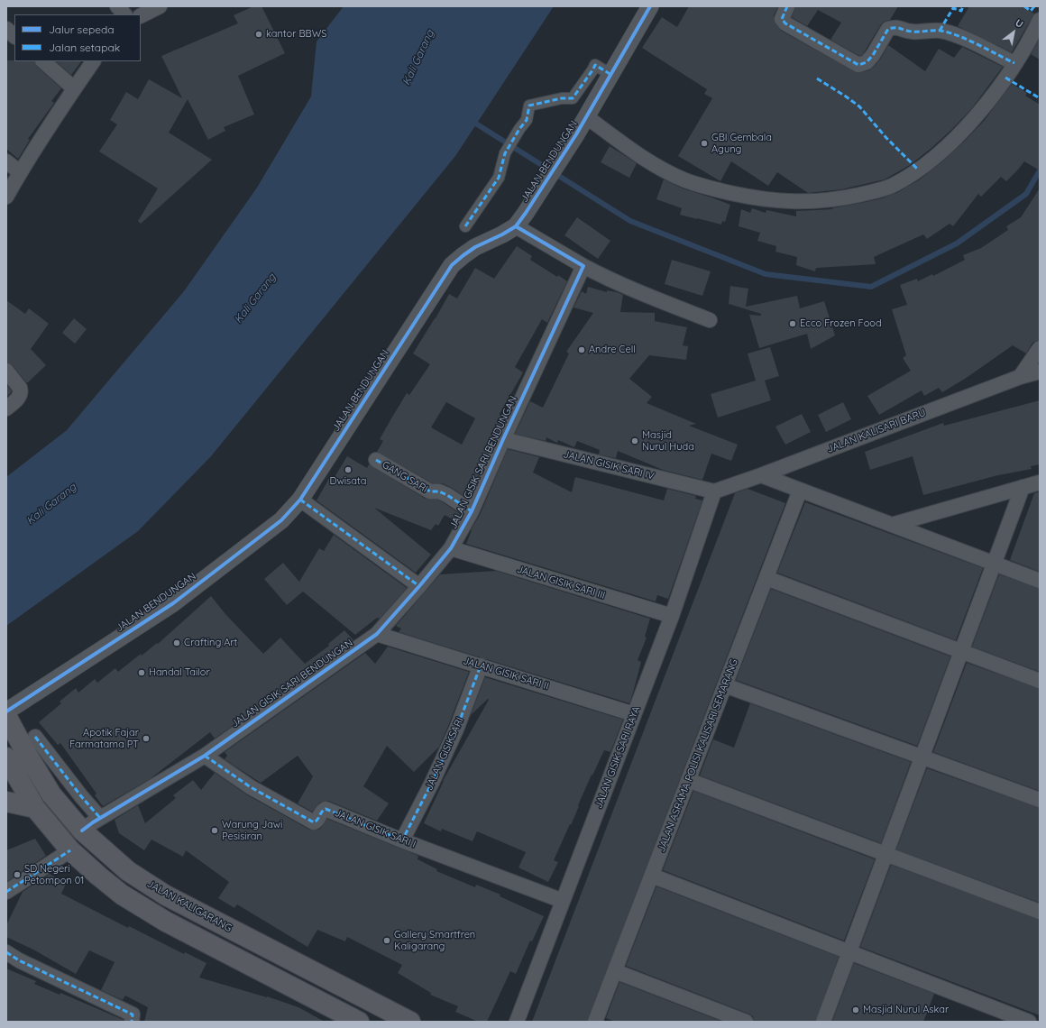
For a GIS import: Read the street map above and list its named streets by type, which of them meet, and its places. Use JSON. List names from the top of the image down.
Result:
{
  "streets": {
    "highway": ["JALAN KALIGARANG"],
    "street": [
      "JALAN BENDUNGAN",
      "JALAN KALISARI BARU",
      "JALAN GISIK SARI BENDUNGAN",
      "JALAN GISIK SARI IV",
      "GANG SARI",
      "JALAN GISIK SARI III",
      "JALAN GISIK SARI II",
      "JALAN GISIKSARI",
      "JALAN ASRAMA POLISI KALISARI SEMARANG",
      "JALAN GISIK SARI RAYA",
      "JALAN GISIK SARI I"
    ]
  },
  "crossings": [
    ["JALAN KALISARI BARU", "JALAN GISIK SARI IV"],
    ["JALAN KALISARI BARU", "JALAN GISIK SARI RAYA"],
    ["JALAN GISIK SARI BENDUNGAN", "JALAN GISIK SARI IV"],
    ["JALAN GISIK SARI BENDUNGAN", "GANG SARI"],
    ["JALAN GISIK SARI BENDUNGAN", "JALAN GISIK SARI III"],
    ["JALAN GISIK SARI BENDUNGAN", "JALAN GISIK SARI II"],
    ["JALAN GISIK SARI BENDUNGAN", "JALAN GISIK SARI I"],
    ["JALAN GISIK SARI BENDUNGAN", "JALAN KALIGARANG"],
    ["JALAN GISIK SARI IV", "JALAN GISIK SARI RAYA"],
    ["JALAN GISIK SARI III", "JALAN GISIK SARI RAYA"],
    ["JALAN GISIK SARI II", "JALAN GISIKSARI"],
    ["JALAN GISIK SARI II", "JALAN GISIK SARI RAYA"],
    ["JALAN GISIKSARI", "JALAN GISIK SARI I"],
    ["JALAN GISIK SARI RAYA", "JALAN GISIK SARI I"]
  ],
  "water": ["Kali Garang"],
  "places": [
    "kantor BBWS",
    "GBI Gembala Agung",
    "Ecco Frozen Food",
    "Andre Cell",
    "Masjid Nurul Huda",
    "Dwisata",
    "Crafting Art",
    "Handal Tailor",
    "Apotik Fajar Farmatama PT",
    "Warung Jawi Pesisiran",
    "SD Negeri Petompon 01",
    "Gallery Smartfren Kaligarang",
    "Masjid Nurul Askar"
  ],
  "legend": ["Jalur sepeda", "Jalan setapak"],
  "north": "top right"
}
